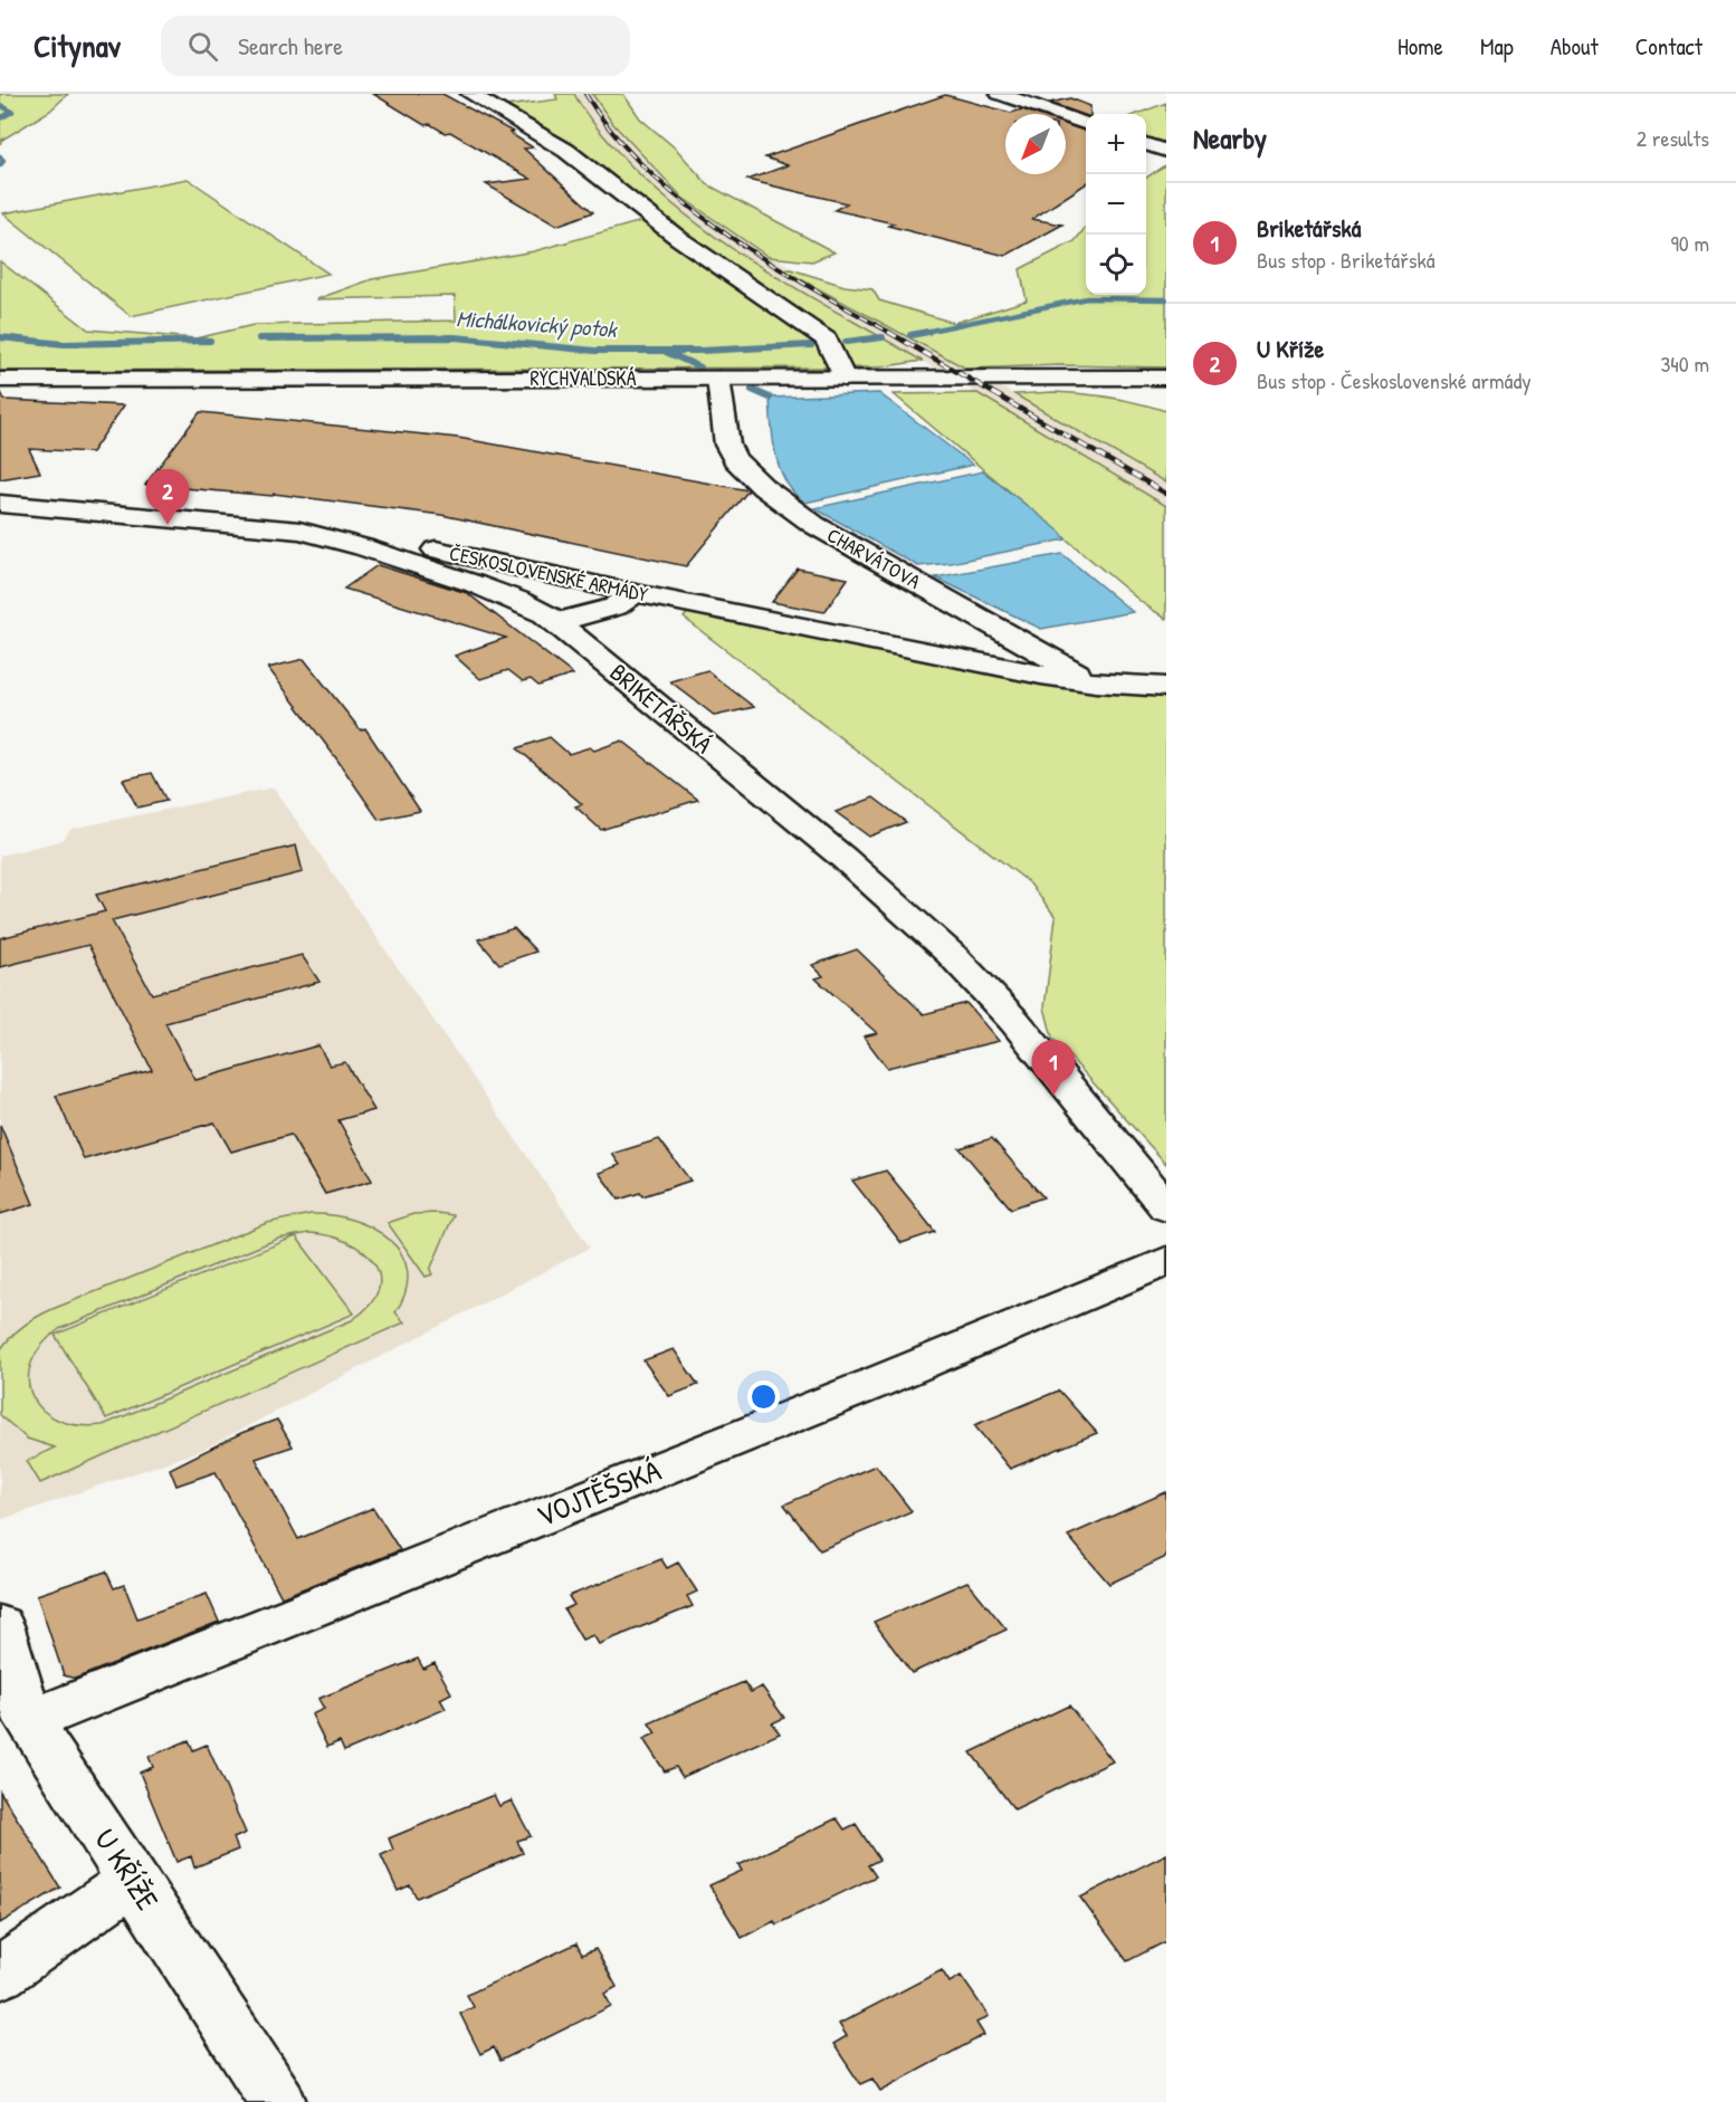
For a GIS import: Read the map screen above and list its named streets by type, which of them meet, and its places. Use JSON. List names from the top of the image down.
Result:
{
  "streets": {
    "street": [
      "RYCHVALDSKÁ",
      "CHARVÁTOVA",
      "ČESKOSLOVENSKÉ ARMÁDY",
      "BRIKETÁŘSKÁ",
      "VOJTĚŠSKÁ",
      "U KŘÍŽE"
    ]
  },
  "crossings": [
    ["RYCHVALDSKÁ", "CHARVÁTOVA"],
    ["CHARVÁTOVA", "ČESKOSLOVENSKÉ ARMÁDY"],
    ["ČESKOSLOVENSKÉ ARMÁDY", "BRIKETÁŘSKÁ"],
    ["VOJTĚŠSKÁ", "U KŘÍŽE"]
  ],
  "water": ["Michálkovický potok"],
  "north": "bottom left",
  "page": {
    "header": "Citynav",
    "search": "Search here",
    "nav": [
      "Home",
      "Map",
      "About",
      "Contact"
    ],
    "heading": ["Nearby", "2 results"],
    "map_buttons": ["+", "−"],
    "list": [
      {
        "mark": "1",
        "name": "Briketářská",
        "note": "Bus stop · Briketářská",
        "value": "90 m"
      },
      {
        "mark": "2",
        "name": "U Kříže",
        "note": "Bus stop · Československé armády",
        "value": "340 m"
      }
    ],
    "pins": ["2", "1"]
  }
}
